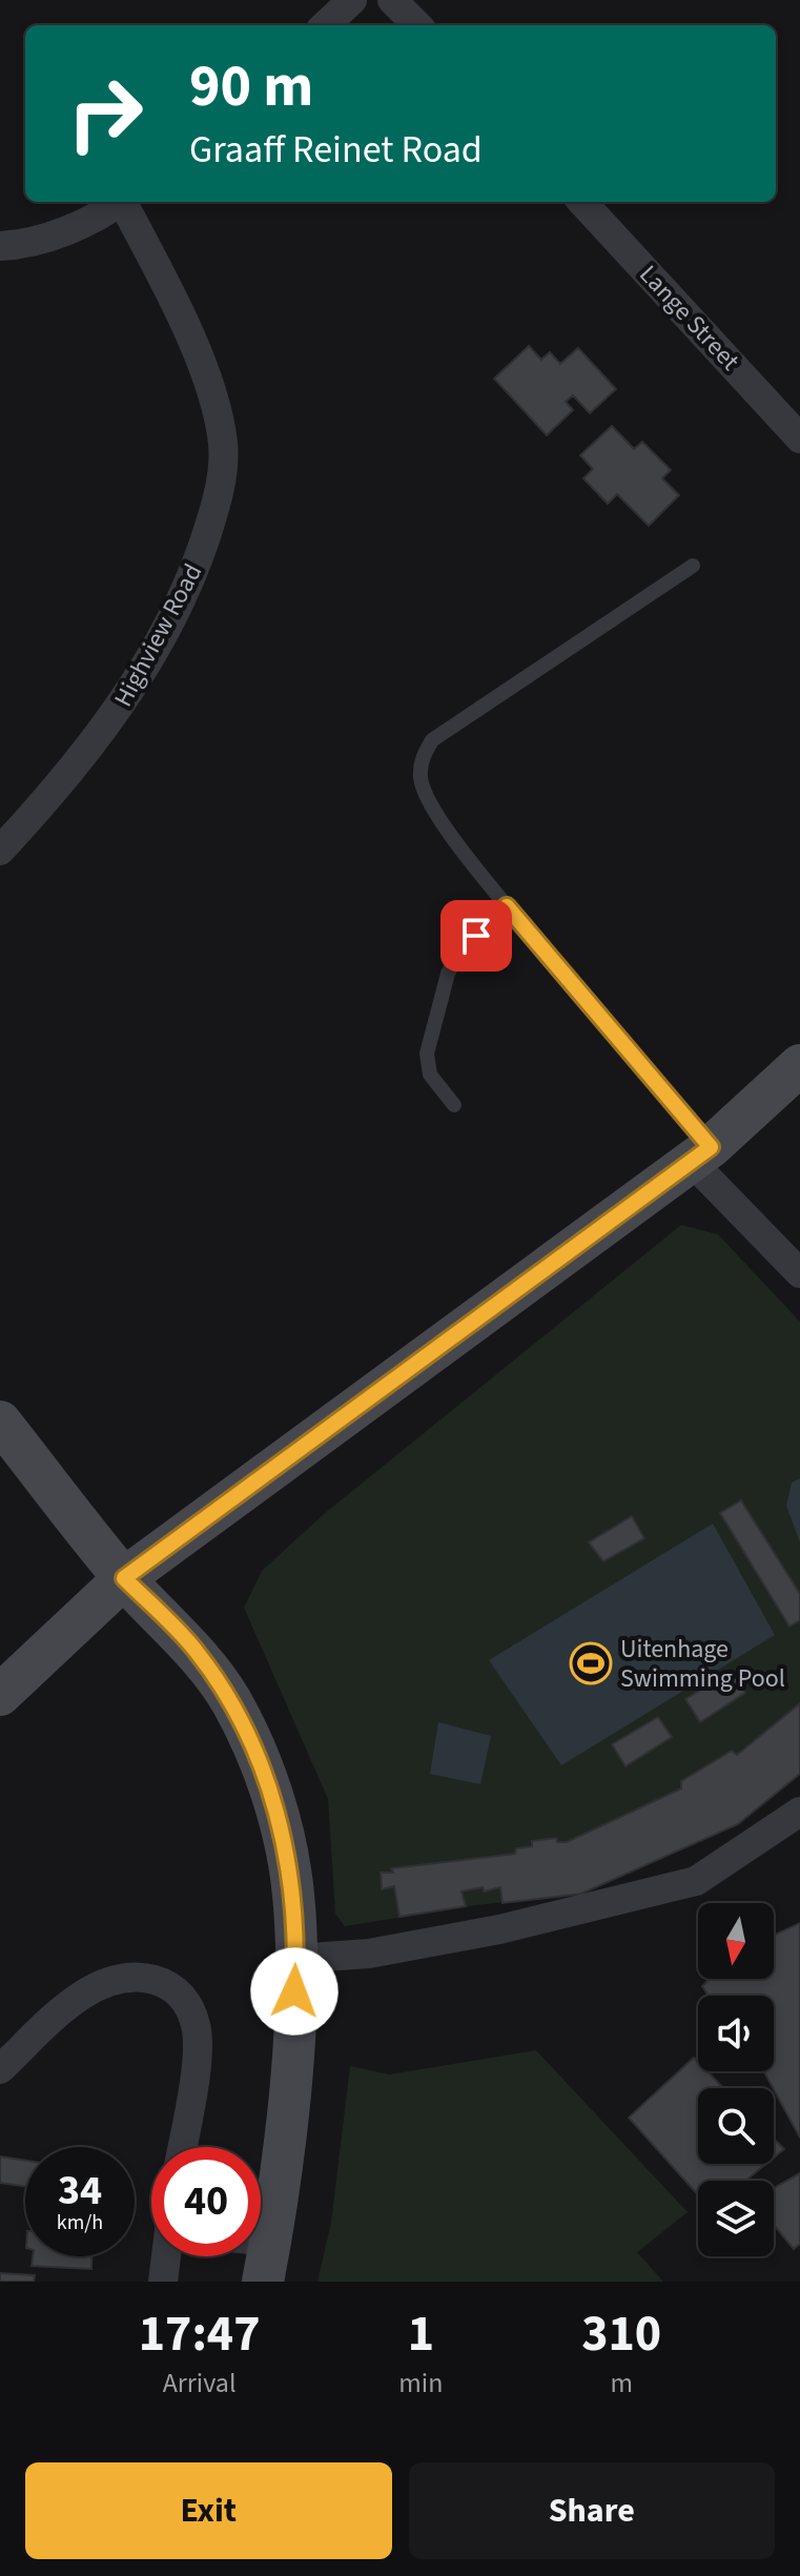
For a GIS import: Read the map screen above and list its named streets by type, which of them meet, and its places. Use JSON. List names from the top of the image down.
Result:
{
  "streets": {
    "street": ["Lange Street", "Highview Road"]
  },
  "places": {
    "sports": ["Uitenhage Swimming Pool"]
  },
  "north": "bottom",
  "page": {
    "turn": ["90 m", "Graaff Reinet Road"],
    "speed": "34 km/h",
    "limit": "40",
    "eta": [
      "17:47",
      "Arrival",
      "1",
      "min",
      "310",
      "m"
    ],
    "buttons": ["Exit", "Share"]
  }
}
